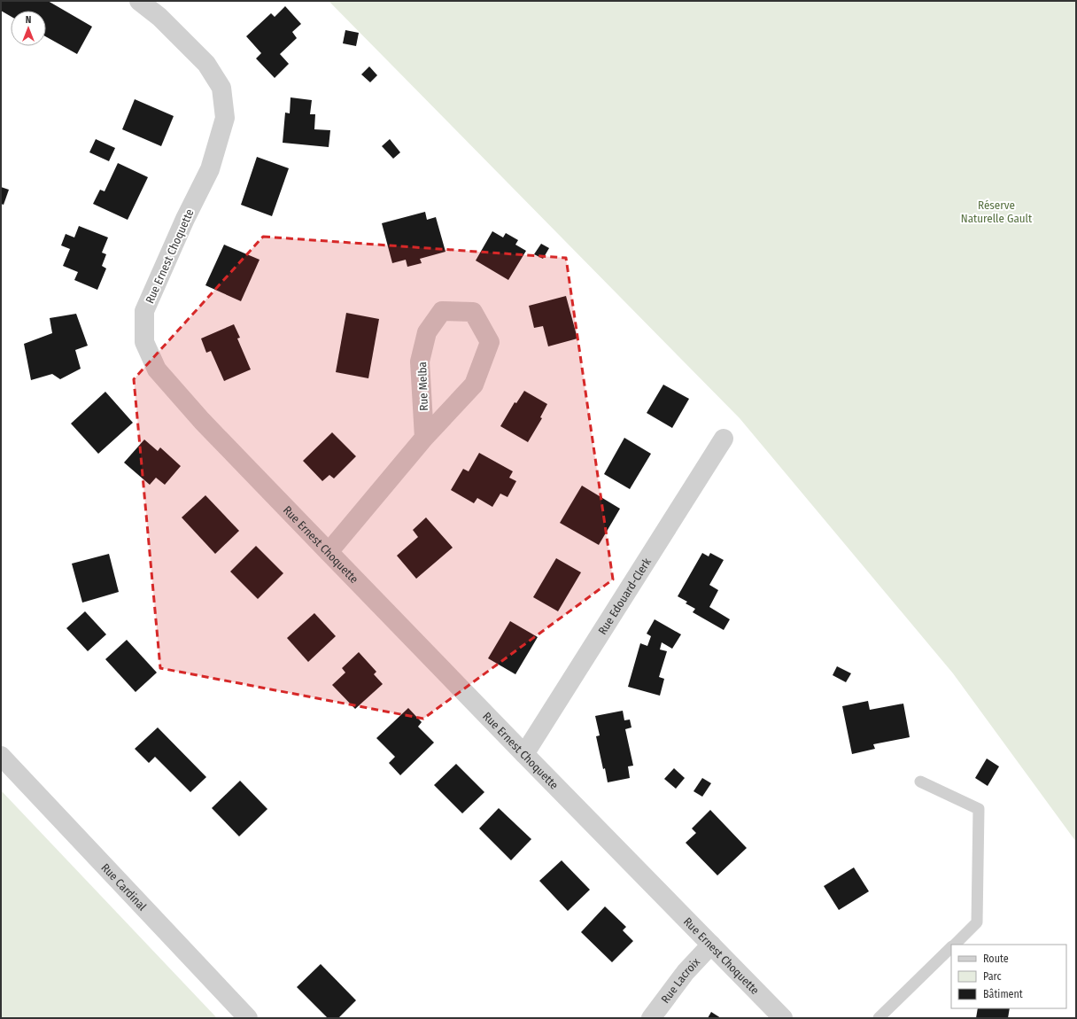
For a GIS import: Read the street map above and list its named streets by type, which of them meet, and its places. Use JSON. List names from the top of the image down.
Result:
{
  "streets": {
    "street": [
      "Rue Ernest Choquette",
      "Rue Melba",
      "Rue Edouard-Clerk",
      "Rue Cardinal",
      "Rue Lacroix"
    ]
  },
  "crossings": [
    ["Rue Ernest Choquette", "Rue Melba"],
    ["Rue Ernest Choquette", "Rue Edouard-Clerk"],
    ["Rue Ernest Choquette", "Rue Lacroix"]
  ],
  "parks": ["Réserve Naturelle Gault"],
  "legend": ["Route", "Parc", "Bâtiment"],
  "north": "top"
}
